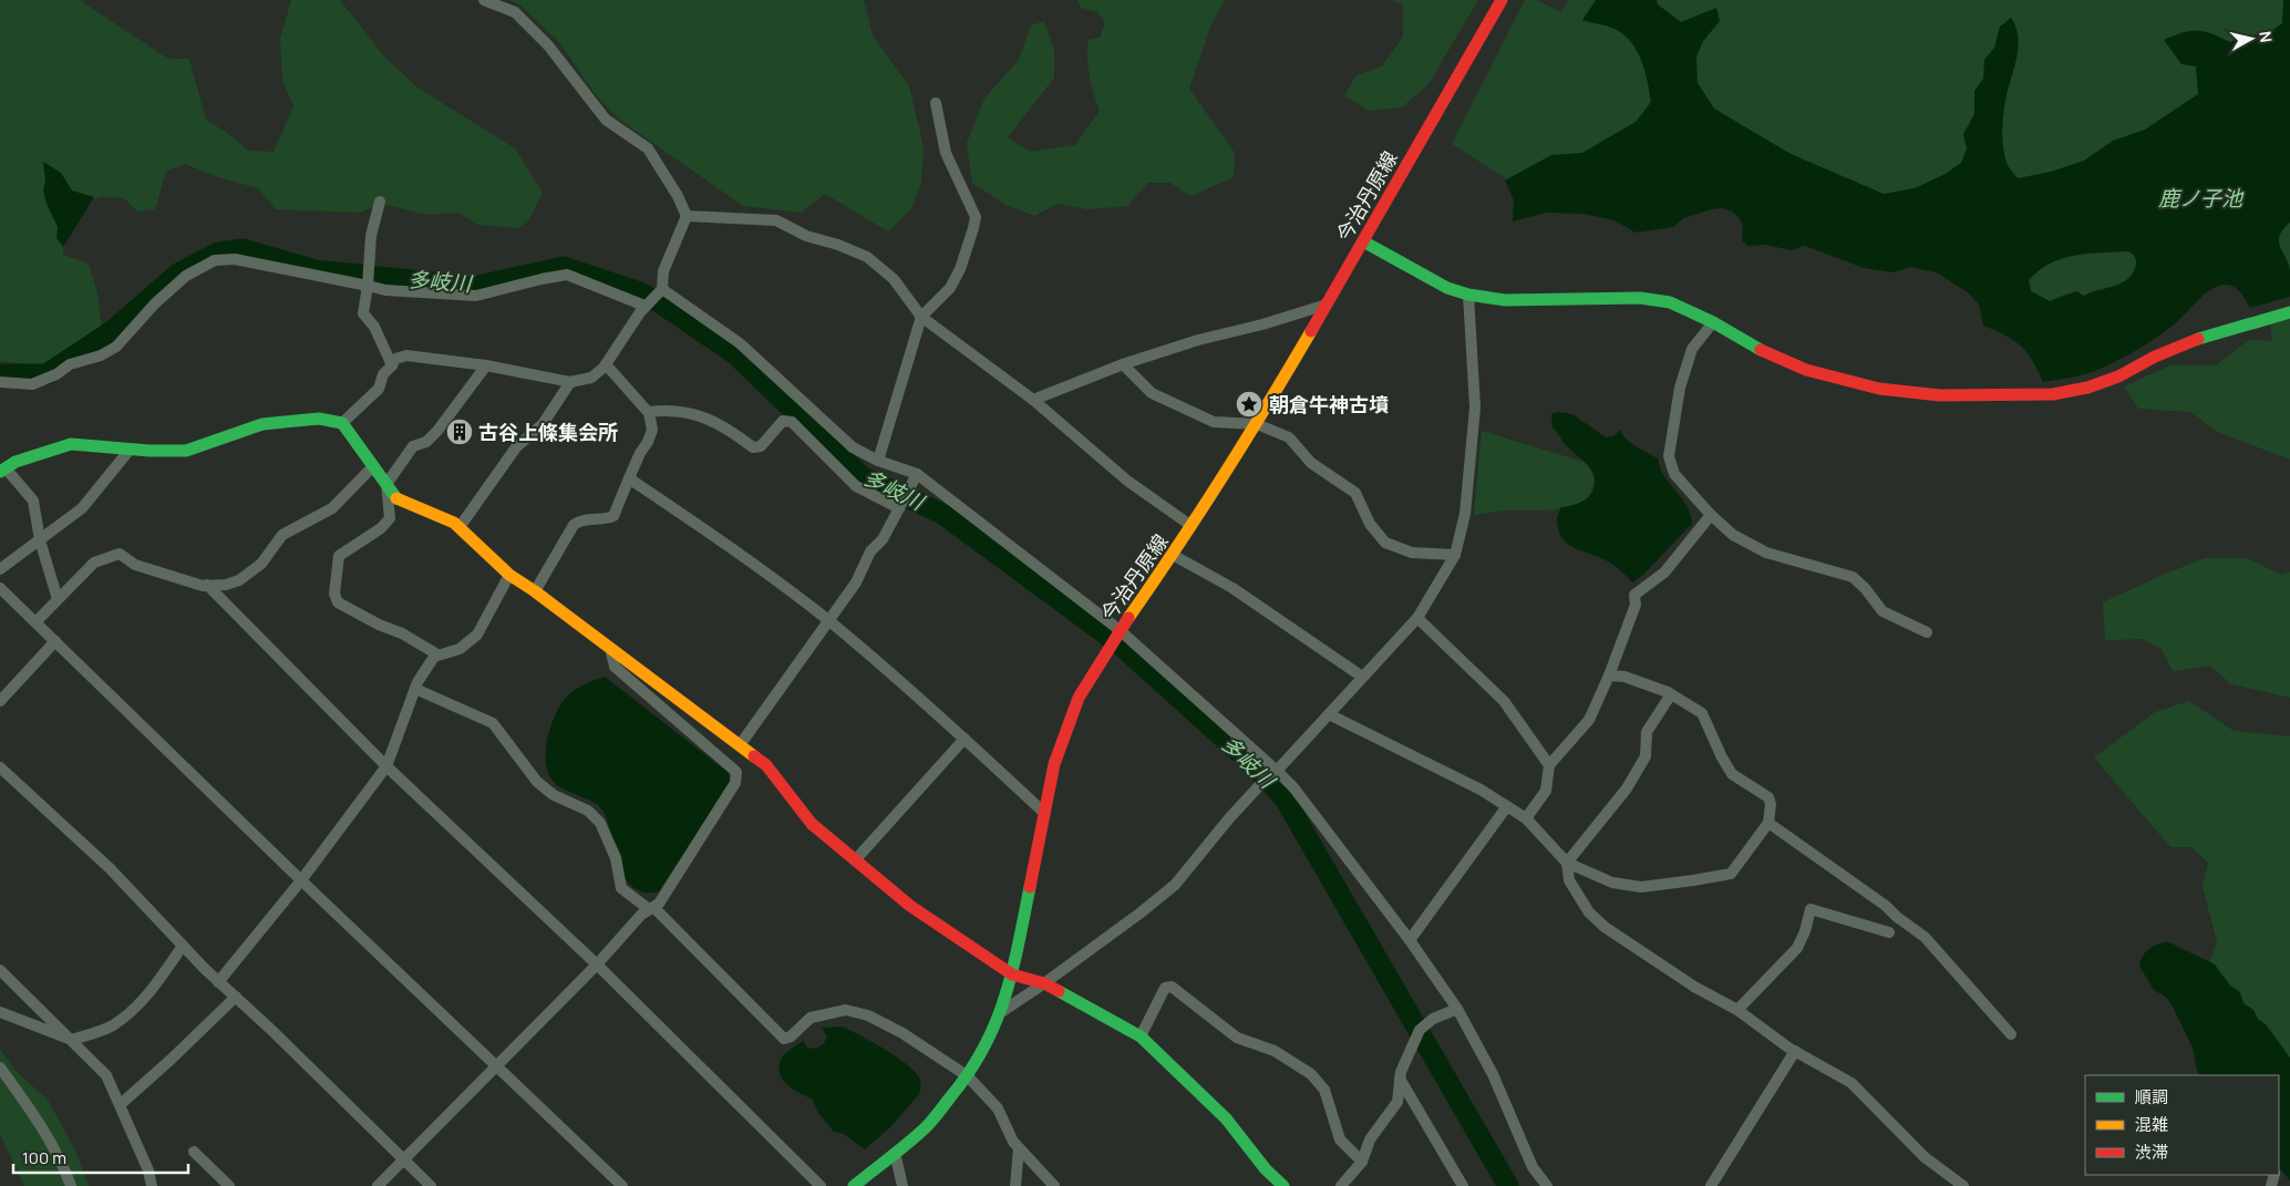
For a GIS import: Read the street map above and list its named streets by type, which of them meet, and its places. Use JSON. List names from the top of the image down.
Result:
{
  "streets": {
    "street": ["今治丹原線"]
  },
  "water": ["鹿ノ子池", "多岐川"],
  "places": {
    "place": ["朝倉牛神古墳"],
    "building": ["古谷上條集会所"]
  },
  "legend": ["順調", "混雑", "渋滞"],
  "scale_bar": "100 m",
  "north": "right"
}
